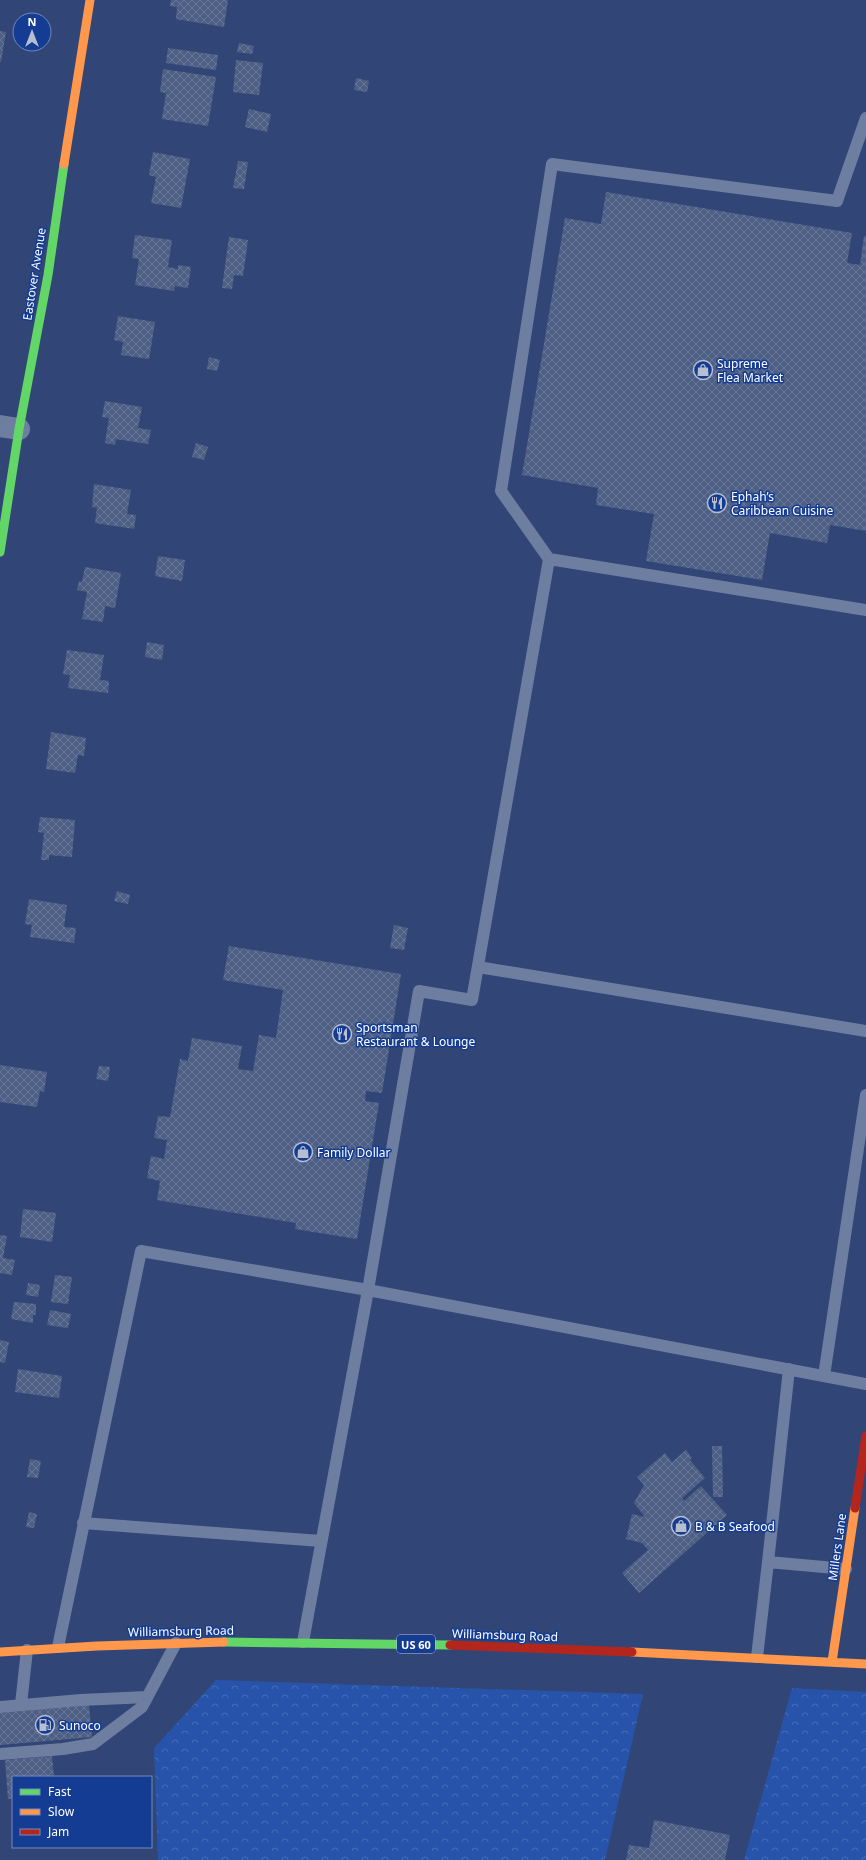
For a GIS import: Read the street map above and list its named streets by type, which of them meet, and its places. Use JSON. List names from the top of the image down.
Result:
{
  "streets": {
    "main road": [
      "Eastover Avenue",
      "Millers Lane",
      "Williamsburg Road",
      "US 60"
    ]
  },
  "crossings": [
    ["Millers Lane", "Williamsburg Road"]
  ],
  "places": {
    "shop": ["Supreme Flea Market", "Family Dollar", "B & B Seafood"],
    "restaurant": ["Ephah’s Caribbean Cuisine", "Sportsman Restaurant & Lounge"],
    "fuel station": ["Sunoco"]
  },
  "legend": ["Fast", "Slow", "Jam"],
  "north": "top"
}
